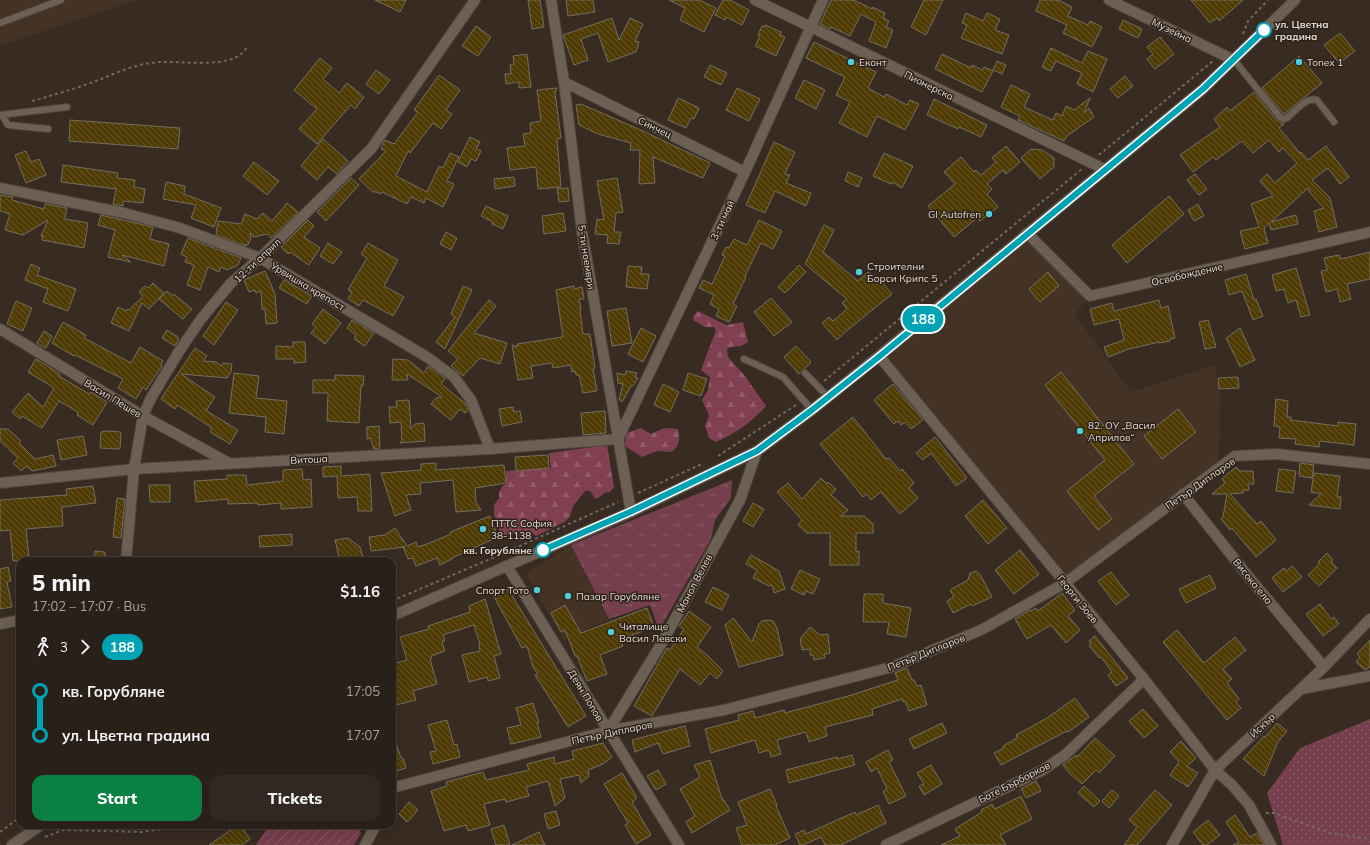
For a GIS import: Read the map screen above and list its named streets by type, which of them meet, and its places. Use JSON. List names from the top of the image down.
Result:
{
  "streets": {
    "street": [
      "Музейна",
      "Пионерска",
      "Синчец",
      "3-ти май",
      "5-ти ноември",
      "12-ти април",
      "Освобождение",
      "Урвишка крепост",
      "Васил Пешев",
      "Витоша",
      "Петър Дипларов",
      "Висока ела",
      "Манол Велев",
      "Георги Зоев",
      "Деян Попов",
      "Искър",
      "Боте Бърборков"
    ]
  },
  "crossings": [
    ["Пионерска", "3-ти май"],
    ["Синчец", "3-ти май"],
    ["Синчец", "5-ти ноември"],
    ["3-ти май", "5-ти ноември"],
    ["3-ти май", "Витоша"],
    ["5-ти ноември", "Витоша"],
    ["12-ти април", "Урвишка крепост"],
    ["12-ти април", "Васил Пешев"],
    ["12-ти април", "Витоша"],
    ["Урвишка крепост", "Витоша"],
    ["Васил Пешев", "Витоша"],
    ["Петър Дипларов", "Висока ела"],
    ["Петър Дипларов", "Манол Велев"],
    ["Петър Дипларов", "Георги Зоев"],
    ["Петър Дипларов", "Деян Попов"],
    ["Висока ела", "Искър"],
    ["Манол Велев", "Деян Попов"],
    ["Георги Зоев", "Искър"],
    ["Георги Зоев", "Боте Бърборков"]
  ],
  "places": [
    "ул. Цветна градина",
    "Еконт",
    "Tonex 1",
    "GI Autofren",
    "Строителни Борси Крипс 5",
    "82. ОУ „Васил Априлов“",
    "ПТТС София 38-1138",
    "кв. Горубляне",
    "Спорт Тото",
    "Пазар Горубляне",
    "Читалище Васил Левски"
  ],
  "lines": ["bus line 188"],
  "page": {
    "on_map": "188",
    "heading": ["5 min", "17:02 – 17:07 · Bus", "$1.16"],
    "legs": ["3", "188"],
    "list": [
      {
        "name": "кв. Горубляне",
        "value": "17:05"
      },
      {
        "name": "ул. Цветна градина",
        "value": "17:07"
      }
    ],
    "buttons": ["Start", "Tickets"]
  }
}
